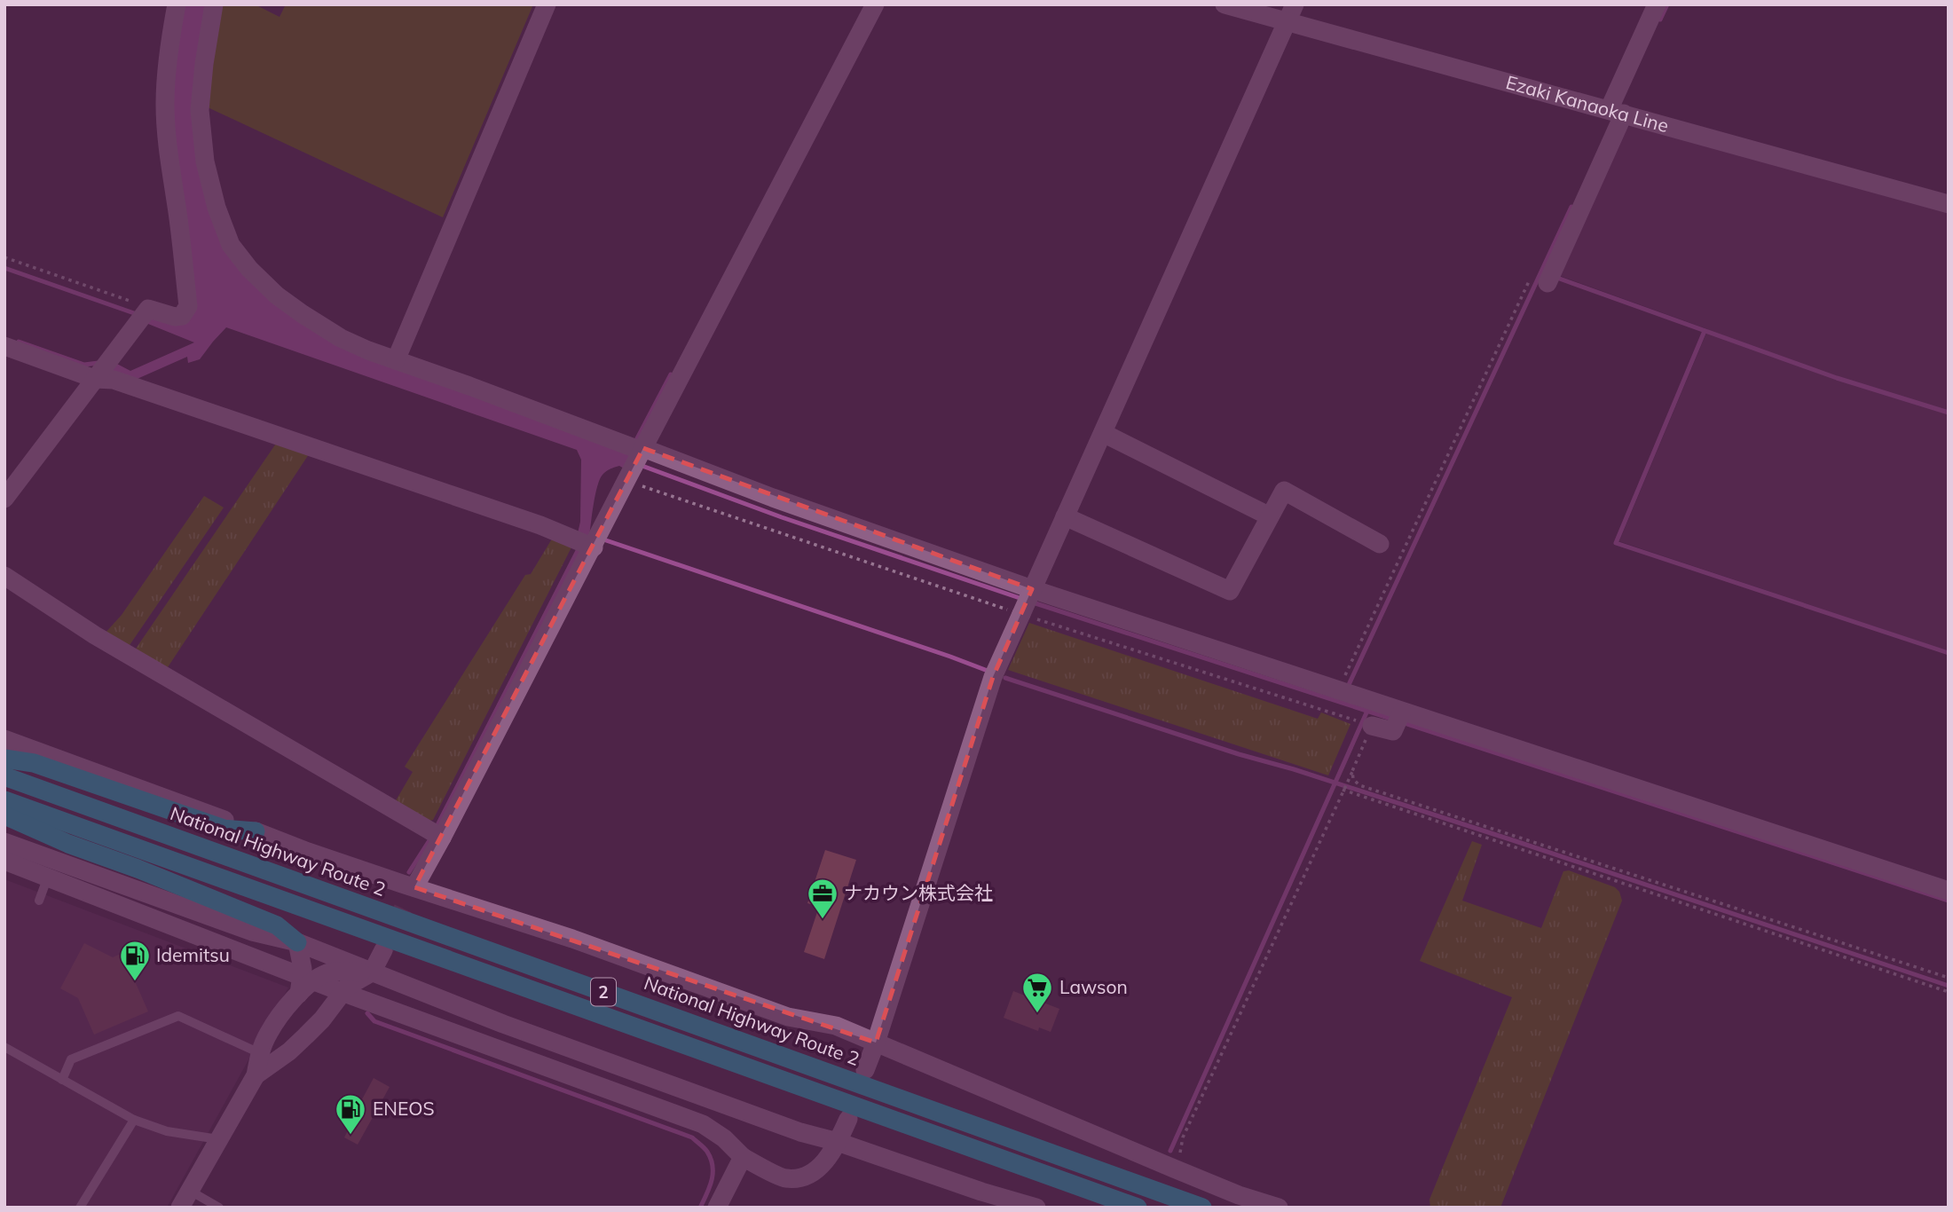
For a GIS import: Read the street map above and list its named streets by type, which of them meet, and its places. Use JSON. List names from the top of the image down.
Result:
{
  "streets": {
    "highway": ["National Highway Route 2", "2"],
    "street": ["Ezaki Kanaoka Line"]
  },
  "places": {
    "office": ["ナカウン株式会社"],
    "fuel station": ["Idemitsu", "ENEOS"],
    "supermarket": ["Lawson"]
  }
}
